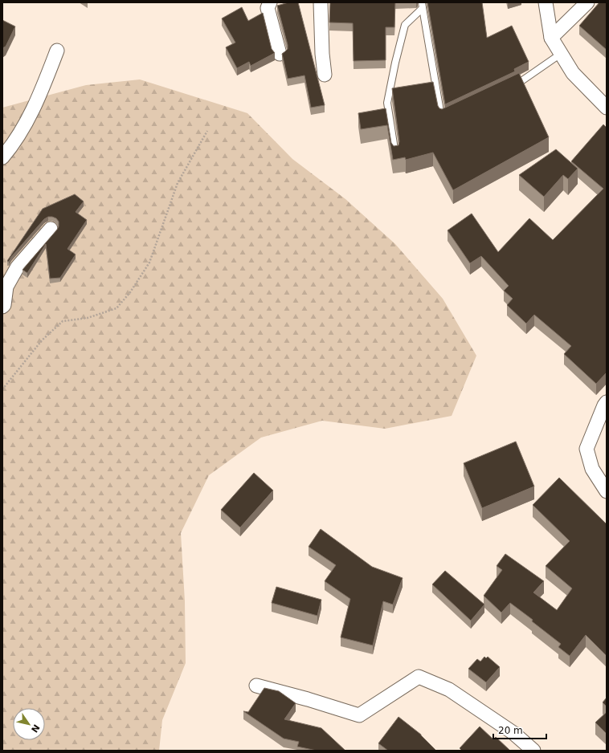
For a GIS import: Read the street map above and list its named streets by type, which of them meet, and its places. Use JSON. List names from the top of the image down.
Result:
{
  "scale_bar": "20 m",
  "north": "bottom right"
}
